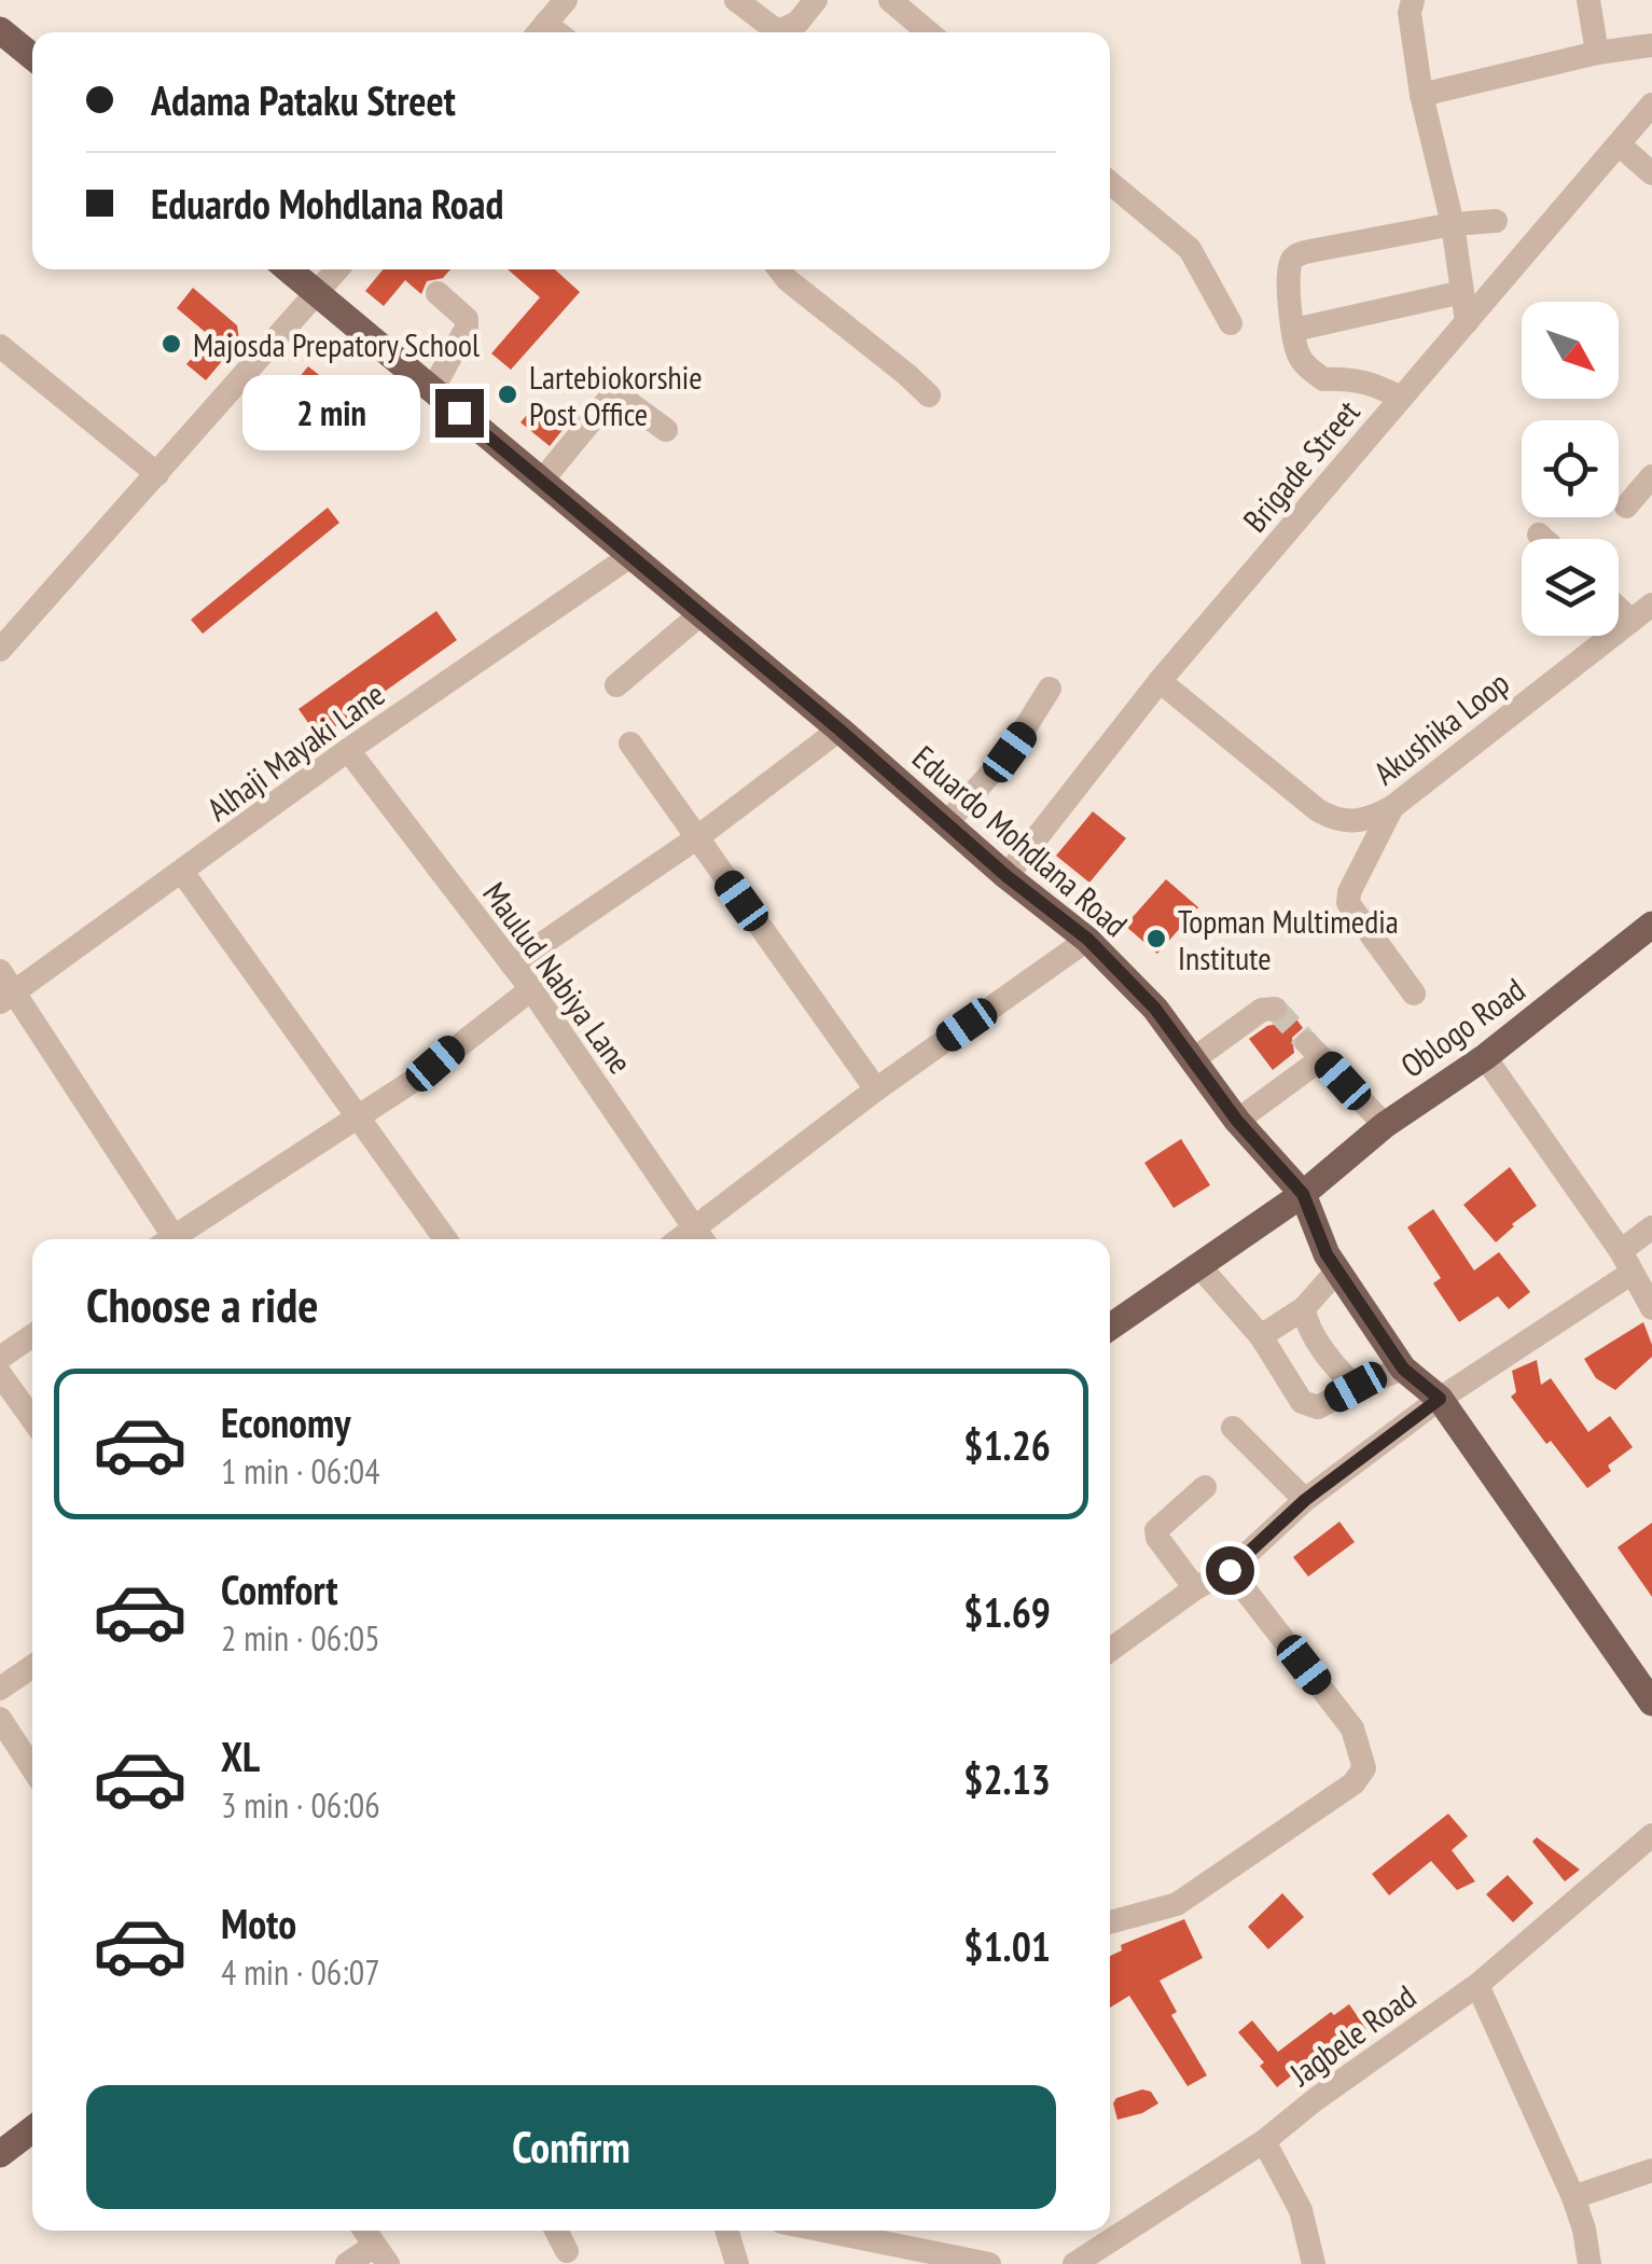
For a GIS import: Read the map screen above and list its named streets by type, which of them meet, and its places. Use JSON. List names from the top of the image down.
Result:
{
  "streets": {
    "main road": ["Eduardo Mohdlana Road", "Oblogo Road"],
    "street": [
      "Brigade Street",
      "Akushika Loop",
      "Alhaji Mayaki Lane",
      "Maulud Nabiya Lane",
      "Jagbele Road"
    ]
  },
  "crossings": [
    ["Brigade Street", "Akushika Loop"],
    ["Brigade Street", "Eduardo Mohdlana Road"],
    ["Alhaji Mayaki Lane", "Eduardo Mohdlana Road"],
    ["Alhaji Mayaki Lane", "Maulud Nabiya Lane"],
    ["Eduardo Mohdlana Road", "Oblogo Road"]
  ],
  "places": ["Majosda Prepatory School", "Lartebiokorshie Post Office", "Topman Multimedia Institute"],
  "north": "bottom right",
  "page": {
    "banner": ["Adama Pataku Street", "Eduardo Mohdlana Road"],
    "bubble": "2 min",
    "heading": "Choose a ride",
    "list": [
      {
        "name": "Economy",
        "note": "1 min · 06:04",
        "value": "$1.26"
      },
      {
        "name": "Comfort",
        "note": "2 min · 06:05",
        "value": "$1.69"
      },
      {
        "name": "XL",
        "note": "3 min · 06:06",
        "value": "$2.13"
      },
      {
        "name": "Moto",
        "note": "4 min · 06:07",
        "value": "$1.01"
      }
    ],
    "buttons": "Confirm"
  }
}
